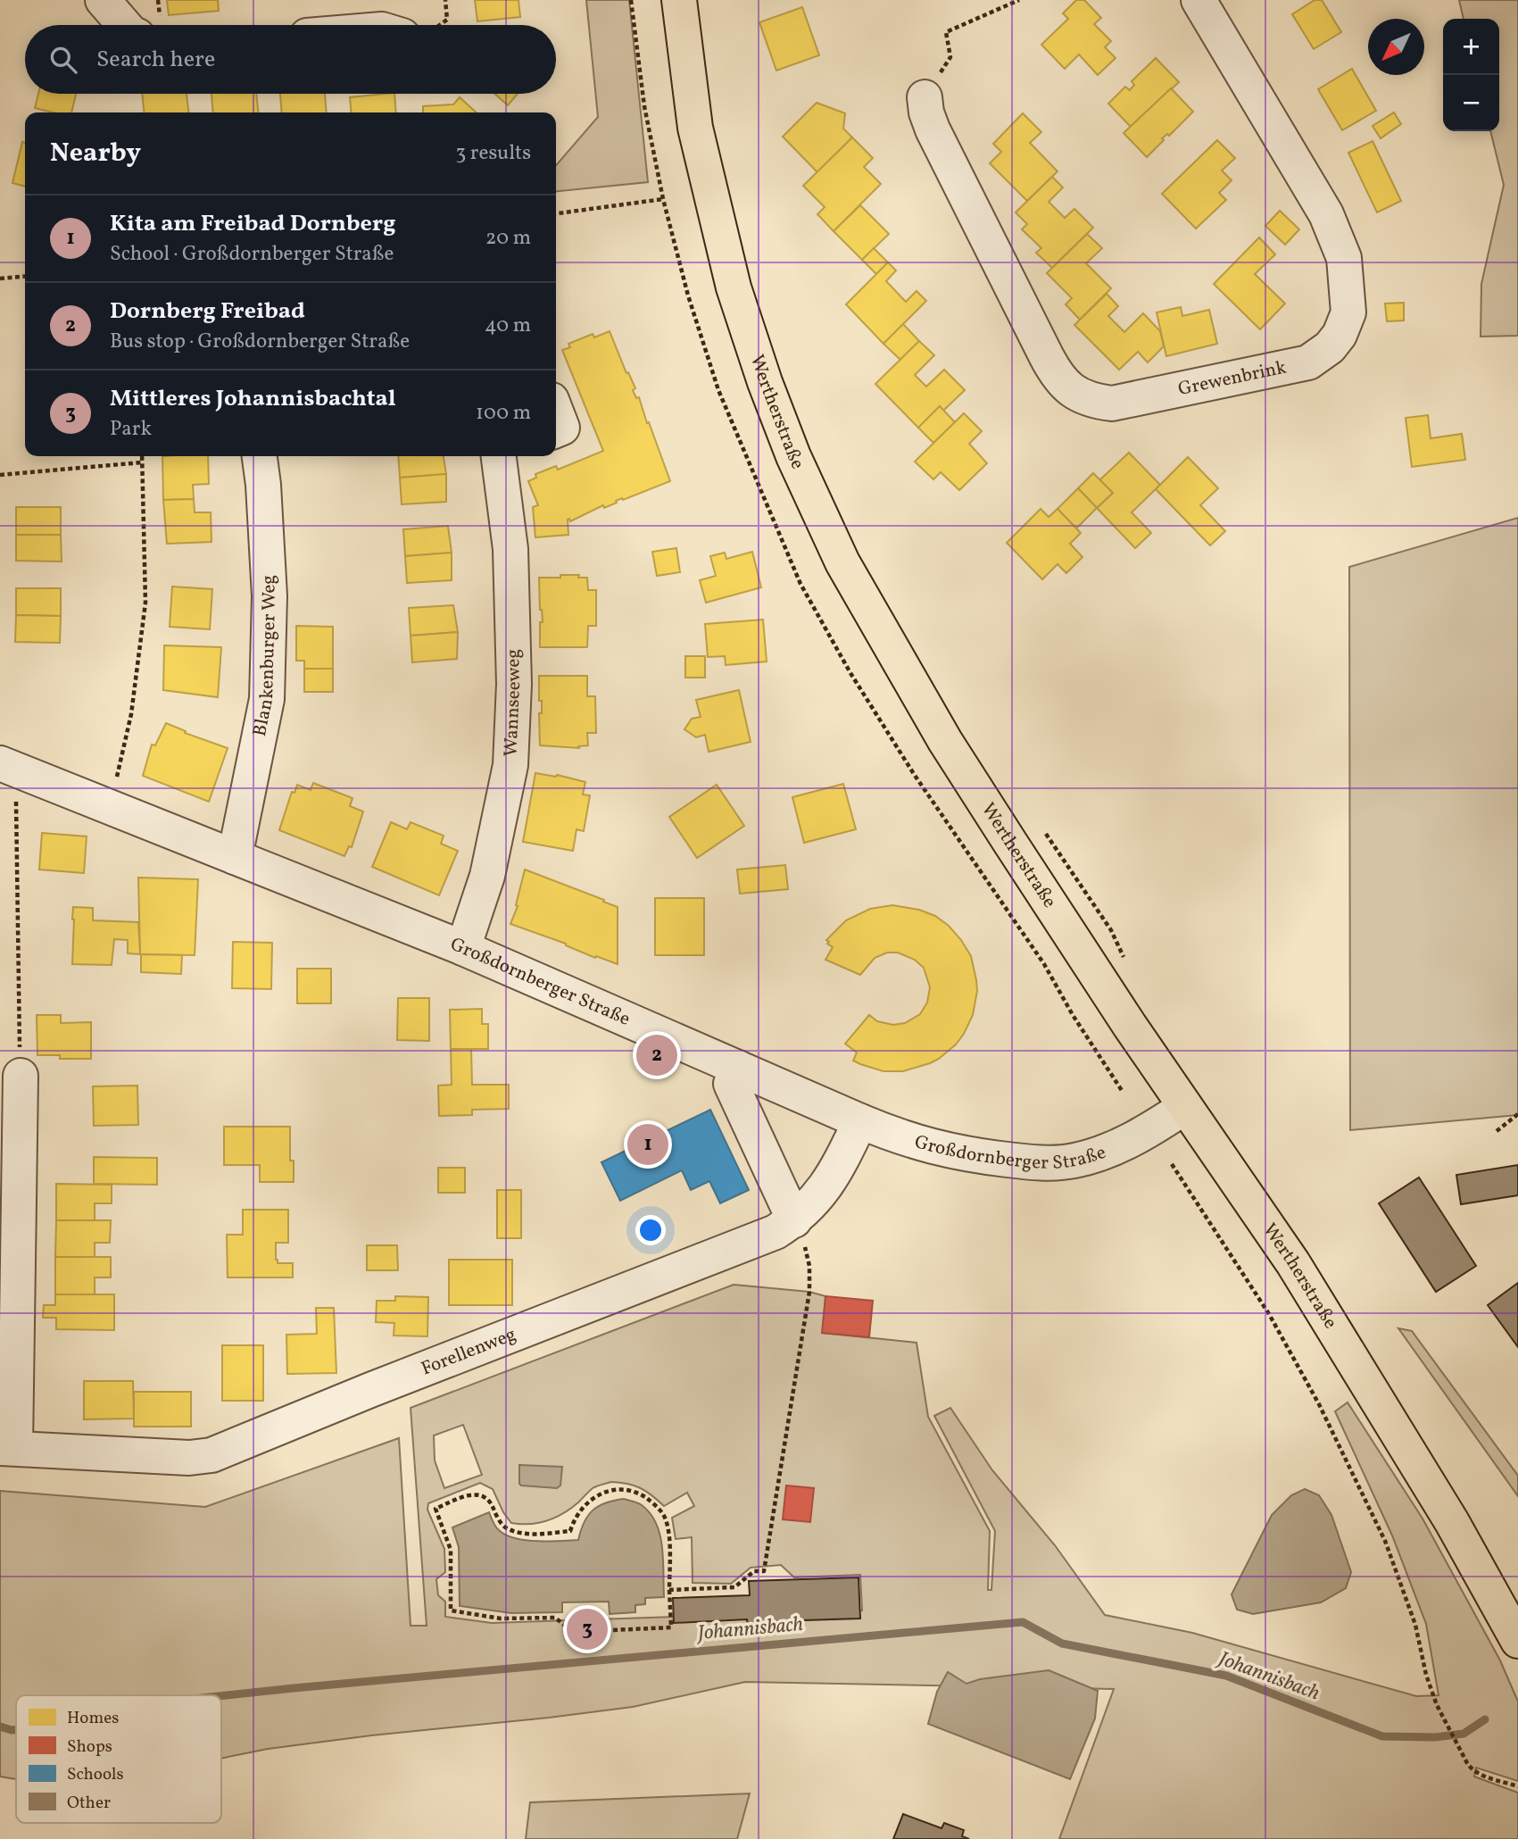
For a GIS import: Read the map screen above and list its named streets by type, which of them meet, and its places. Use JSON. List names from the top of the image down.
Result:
{
  "streets": {
    "main road": ["Wertherstraße"],
    "street": [
      "Grewenbrink",
      "Blankenburger Weg",
      "Wannseeweg",
      "Großdornberger Straße",
      "Forellenweg"
    ]
  },
  "crossings": [
    ["Wertherstraße", "Großdornberger Straße"],
    ["Blankenburger Weg", "Großdornberger Straße"],
    ["Wannseeweg", "Großdornberger Straße"],
    ["Großdornberger Straße", "Forellenweg"]
  ],
  "water": ["Johannisbach"],
  "legend": [
    "Homes",
    "Shops",
    "Schools",
    "Other"
  ],
  "north": "bottom left",
  "page": {
    "map_buttons": ["+", "−"],
    "search": "Search here",
    "heading": ["Nearby", "3 results"],
    "list": [
      {
        "mark": "1",
        "name": "Kita am Freibad Dornberg",
        "note": "School · Großdornberger Straße",
        "value": "20 m"
      },
      {
        "mark": "2",
        "name": "Dornberg Freibad",
        "note": "Bus stop · Großdornberger Straße",
        "value": "40 m"
      },
      {
        "mark": "3",
        "name": "Mittleres Johannisbachtal",
        "note": "Park",
        "value": "100 m"
      }
    ],
    "pins": ["2", "1", "3"]
  }
}
